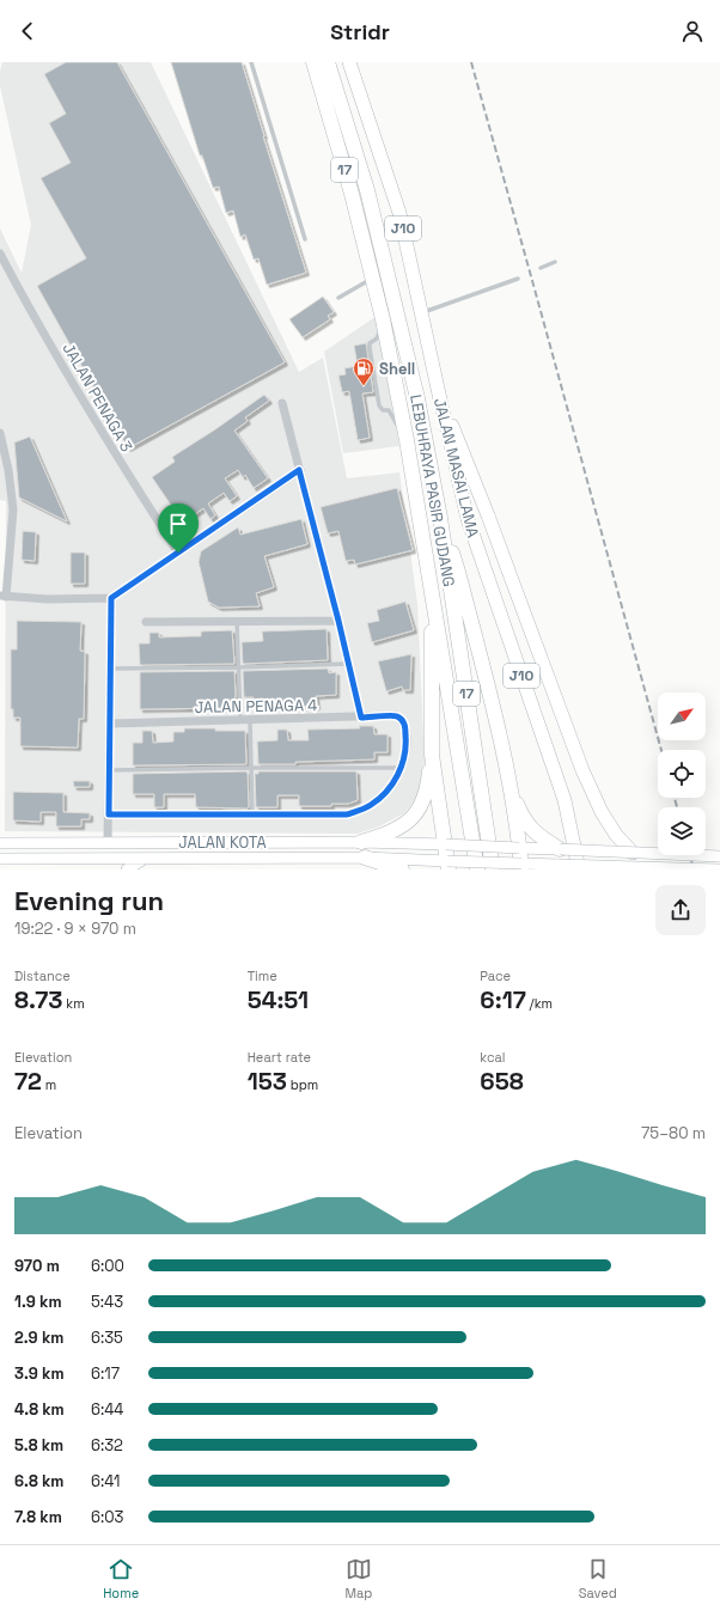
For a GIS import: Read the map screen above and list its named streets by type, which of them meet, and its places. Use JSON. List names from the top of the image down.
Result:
{
  "streets": {
    "highway": ["17", "LEBUHRAYA PASIR GUDANG"],
    "main road": ["J10", "JALAN MASAI LAMA", "JALAN KOTA"],
    "street": ["JALAN PENAGA 3", "JALAN PENAGA 4"]
  },
  "places": {
    "fuel station": ["Shell"]
  },
  "north": "top right",
  "page": {
    "header": "Stridr",
    "heading": ["Evening run", "19:22 · 9 × 970 m"],
    "stats": [
      ["Distance", "8.73 km"],
      ["Time", "54:51"],
      ["Pace", "6:17 /km"],
      ["Elevation", "72 m"],
      ["Heart rate", "153 bpm"],
      ["kcal", "658"]
    ],
    "chart": ["Elevation", "75–80 m"],
    "list": [
      {
        "name": "970 m",
        "note": "6:00"
      },
      {
        "name": "1.9 km",
        "note": "5:43"
      },
      {
        "name": "2.9 km",
        "note": "6:35"
      },
      {
        "name": "3.9 km",
        "note": "6:17"
      },
      {
        "name": "4.8 km",
        "note": "6:44"
      },
      {
        "name": "5.8 km",
        "note": "6:32"
      },
      {
        "name": "6.8 km",
        "note": "6:41"
      },
      {
        "name": "7.8 km",
        "note": "6:03"
      }
    ],
    "tabs": ["Home", "Map", "Saved"]
  }
}
